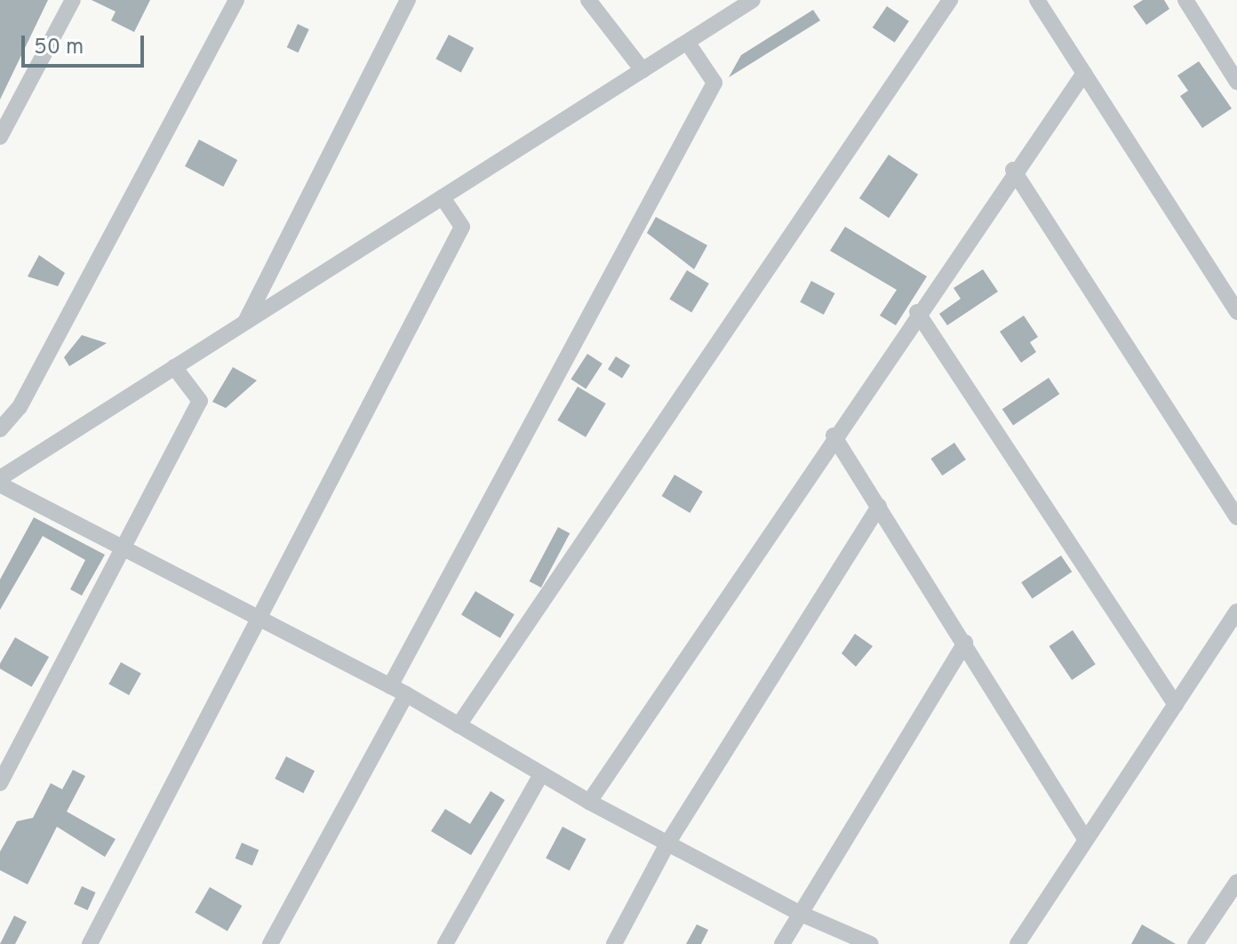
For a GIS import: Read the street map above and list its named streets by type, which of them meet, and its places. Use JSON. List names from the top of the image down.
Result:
{
  "scale_bar": "50 m"
}
